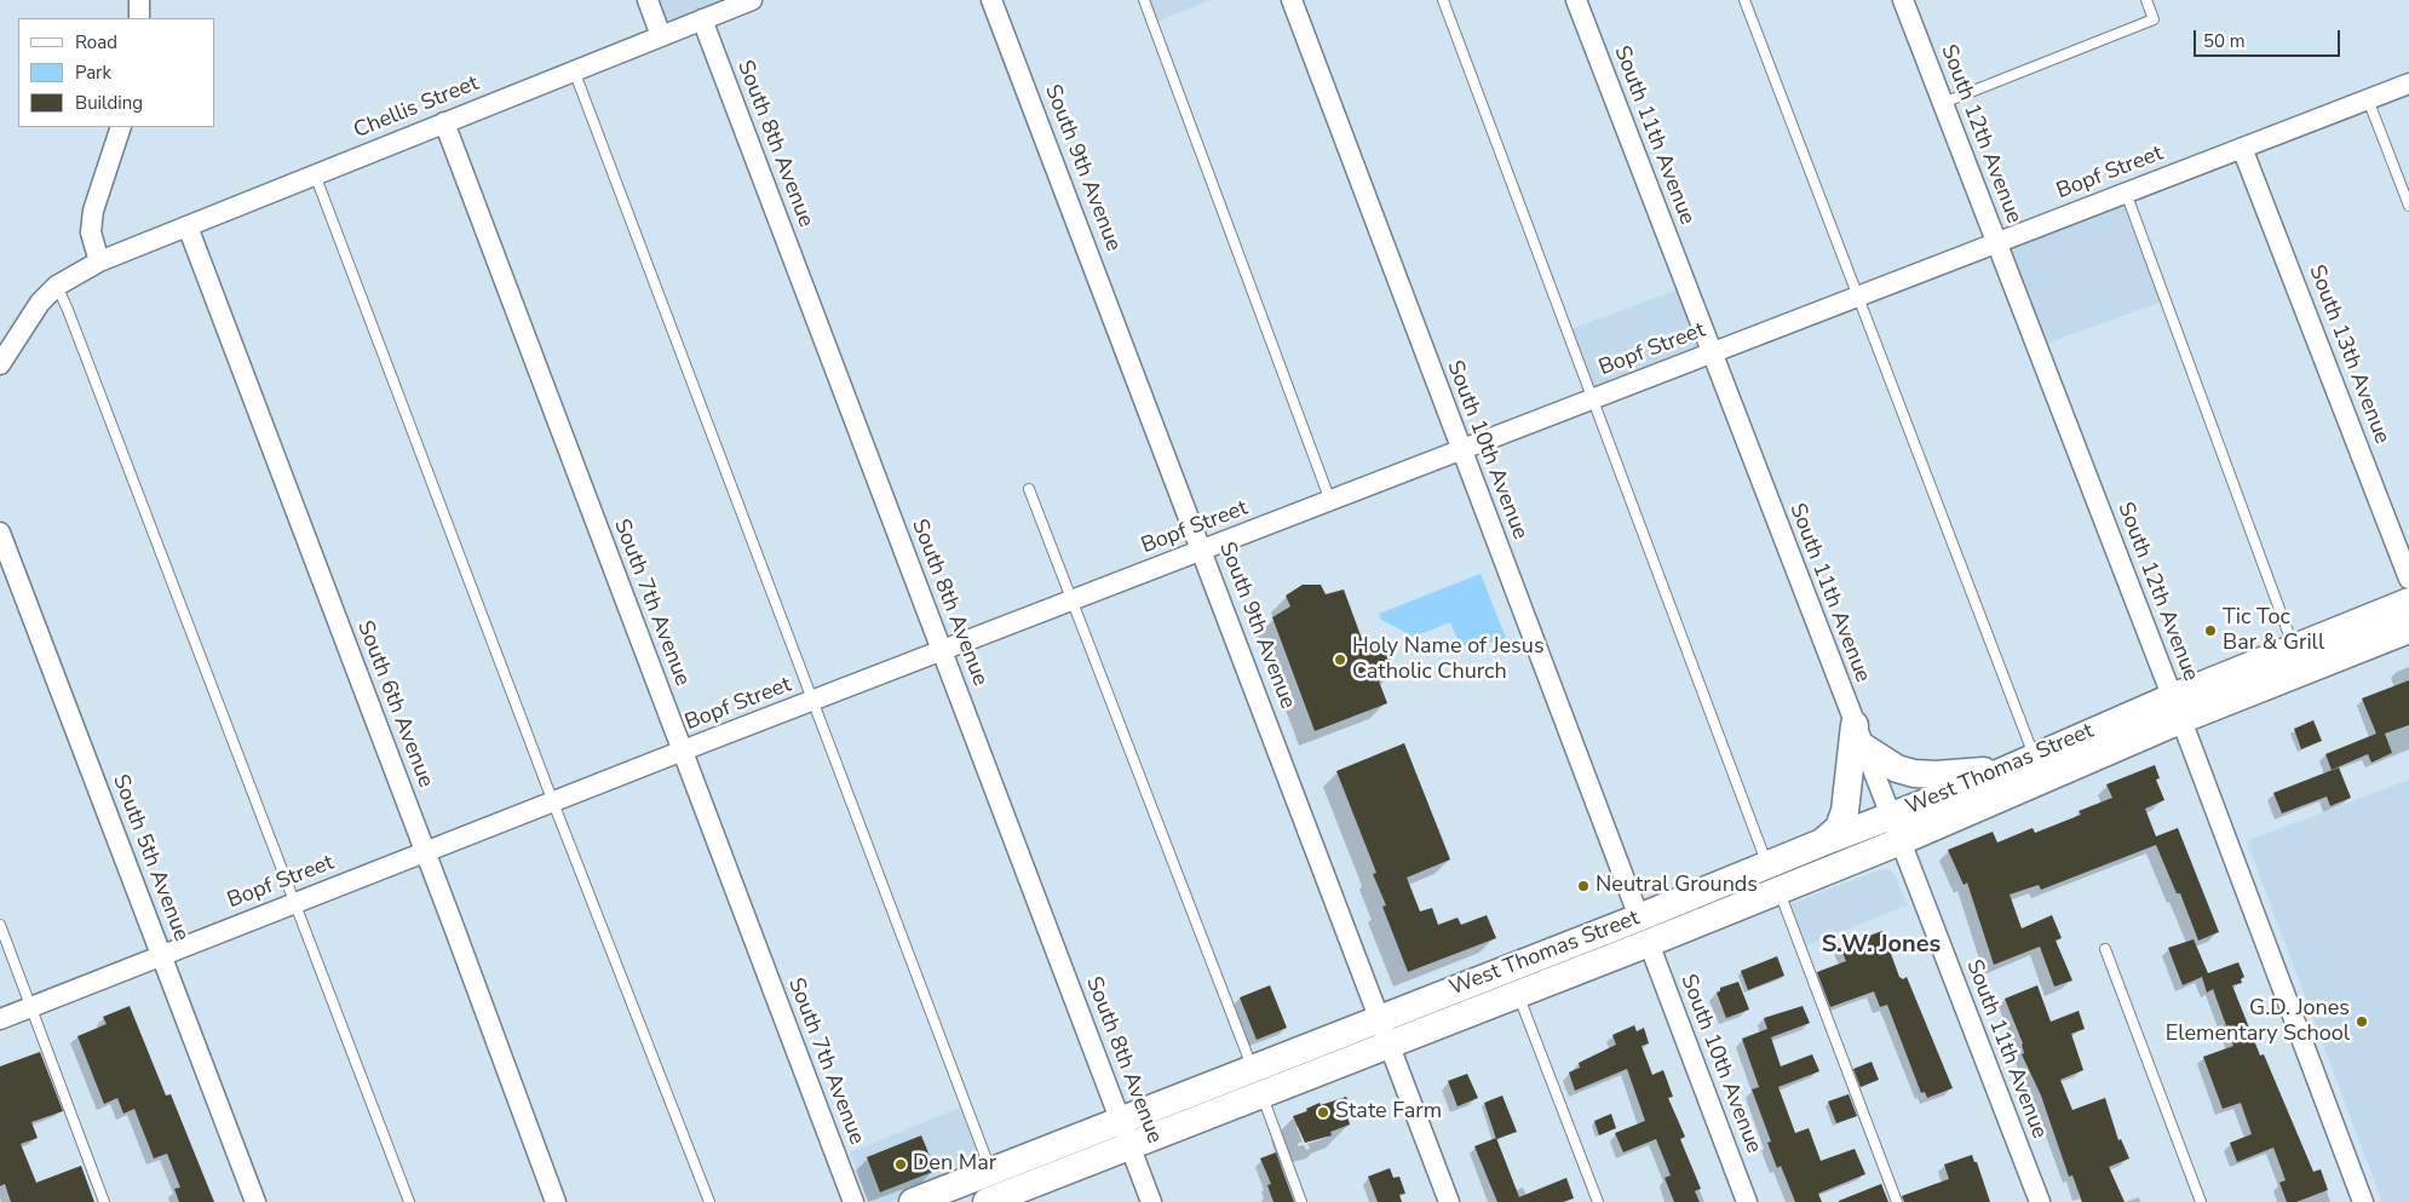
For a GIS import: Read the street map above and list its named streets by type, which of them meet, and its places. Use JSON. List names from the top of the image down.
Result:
{
  "streets": {
    "main road": ["West Thomas Street"],
    "street": [
      "Chellis Street",
      "South 12th Avenue",
      "South 11th Avenue",
      "South 8th Avenue",
      "South 9th Avenue",
      "Bopf Street",
      "South 13th Avenue",
      "South 10th Avenue",
      "South 7th Avenue",
      "South 6th Avenue",
      "South 5th Avenue"
    ]
  },
  "crossings": [
    ["Chellis Street", "South 8th Avenue"],
    ["Chellis Street", "South 7th Avenue"],
    ["Chellis Street", "South 6th Avenue"],
    ["South 12th Avenue", "Bopf Street"],
    ["South 12th Avenue", "West Thomas Street"],
    ["South 11th Avenue", "Bopf Street"],
    ["South 11th Avenue", "West Thomas Street"],
    ["South 8th Avenue", "Bopf Street"],
    ["South 8th Avenue", "West Thomas Street"],
    ["South 9th Avenue", "Bopf Street"],
    ["South 9th Avenue", "West Thomas Street"],
    ["Bopf Street", "South 13th Avenue"],
    ["Bopf Street", "South 10th Avenue"],
    ["Bopf Street", "South 7th Avenue"],
    ["Bopf Street", "South 6th Avenue"],
    ["Bopf Street", "South 5th Avenue"],
    ["South 10th Avenue", "West Thomas Street"]
  ],
  "districts": ["S.W. Jones"],
  "places": [
    "Tic Toc Bar & Grill",
    "Holy Name of Jesus Catholic Church",
    "Neutral Grounds",
    "G.D. Jones Elementary School",
    "State Farm",
    "Den Mar"
  ],
  "legend": ["Road", "Park", "Building"],
  "scale_bar": "50 m"
}
